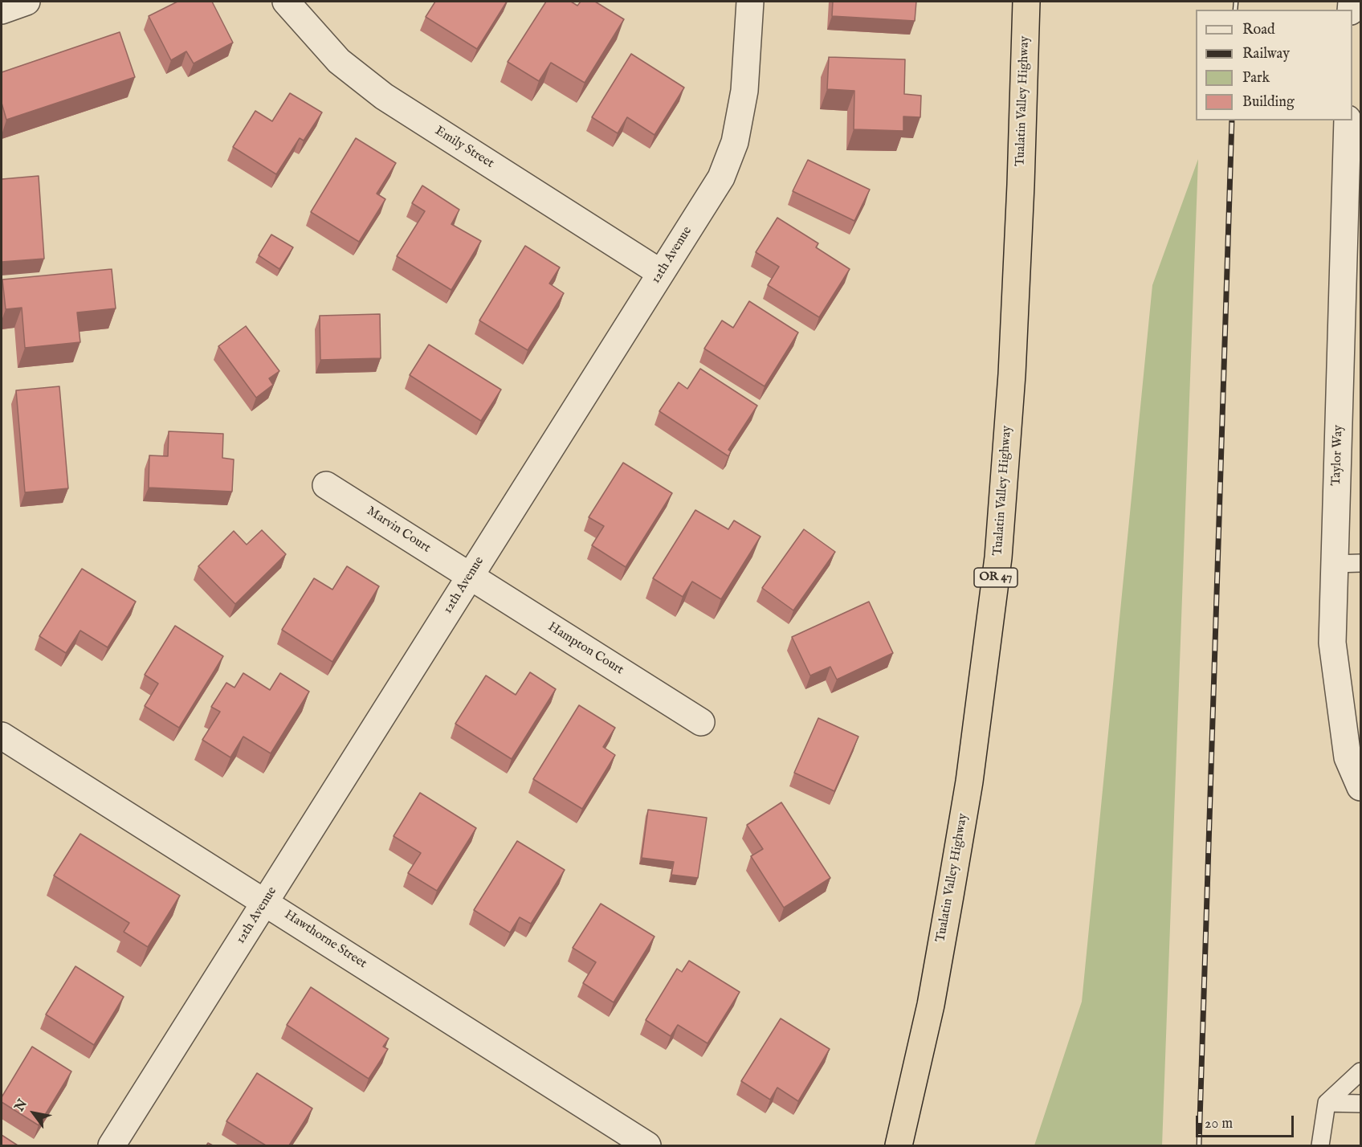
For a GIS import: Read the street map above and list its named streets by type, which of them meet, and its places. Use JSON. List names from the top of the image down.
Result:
{
  "streets": {
    "highway": ["Tualatin Valley Highway", "OR 47"],
    "street": [
      "Emily Street",
      "12th Avenue",
      "Taylor Way",
      "Marvin Court",
      "Hampton Court",
      "Hawthorne Street"
    ]
  },
  "crossings": [
    ["Emily Street", "12th Avenue"],
    ["12th Avenue", "Marvin Court"],
    ["12th Avenue", "Hampton Court"],
    ["12th Avenue", "Hawthorne Street"],
    ["Marvin Court", "Hampton Court"]
  ],
  "legend": [
    "Road",
    "Railway",
    "Park",
    "Building"
  ],
  "scale_bar": "20 m",
  "north": "top left"
}
